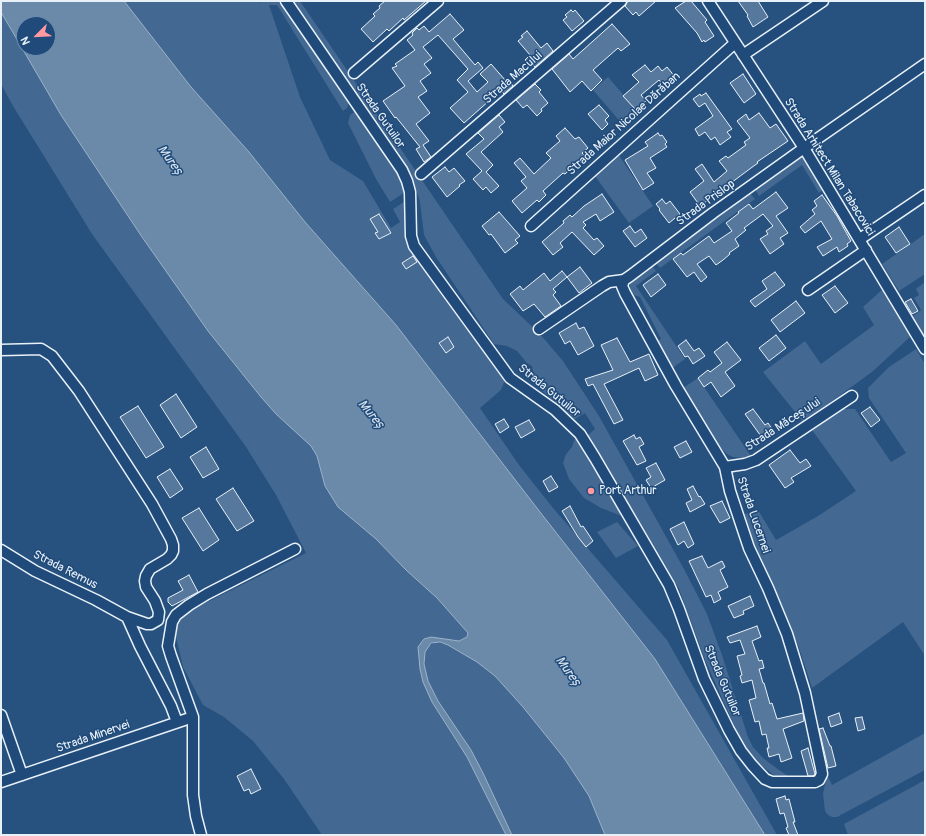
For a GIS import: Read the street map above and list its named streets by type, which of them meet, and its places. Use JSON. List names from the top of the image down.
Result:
{
  "streets": {
    "street": [
      "Strada Macului",
      "Strada Gutuilor",
      "Strada Maior Nicolae Dărăban",
      "Strada Arhitect Milan Tabacovici",
      "Strada Prislop",
      "Strada Măceșului",
      "Strada Lucernei",
      "Strada Remus",
      "Strada Minervei"
    ]
  },
  "crossings": [
    ["Strada Gutuilor", "Strada Lucernei"],
    ["Strada Maior Nicolae Dărăban", "Strada Arhitect Milan Tabacovici"],
    ["Strada Arhitect Milan Tabacovici", "Strada Prislop"],
    ["Strada Prislop", "Strada Lucernei"],
    ["Strada Măceșului", "Strada Lucernei"]
  ],
  "water": ["Mureș"],
  "places": ["Port Arthur"],
  "north": "bottom left"
}
